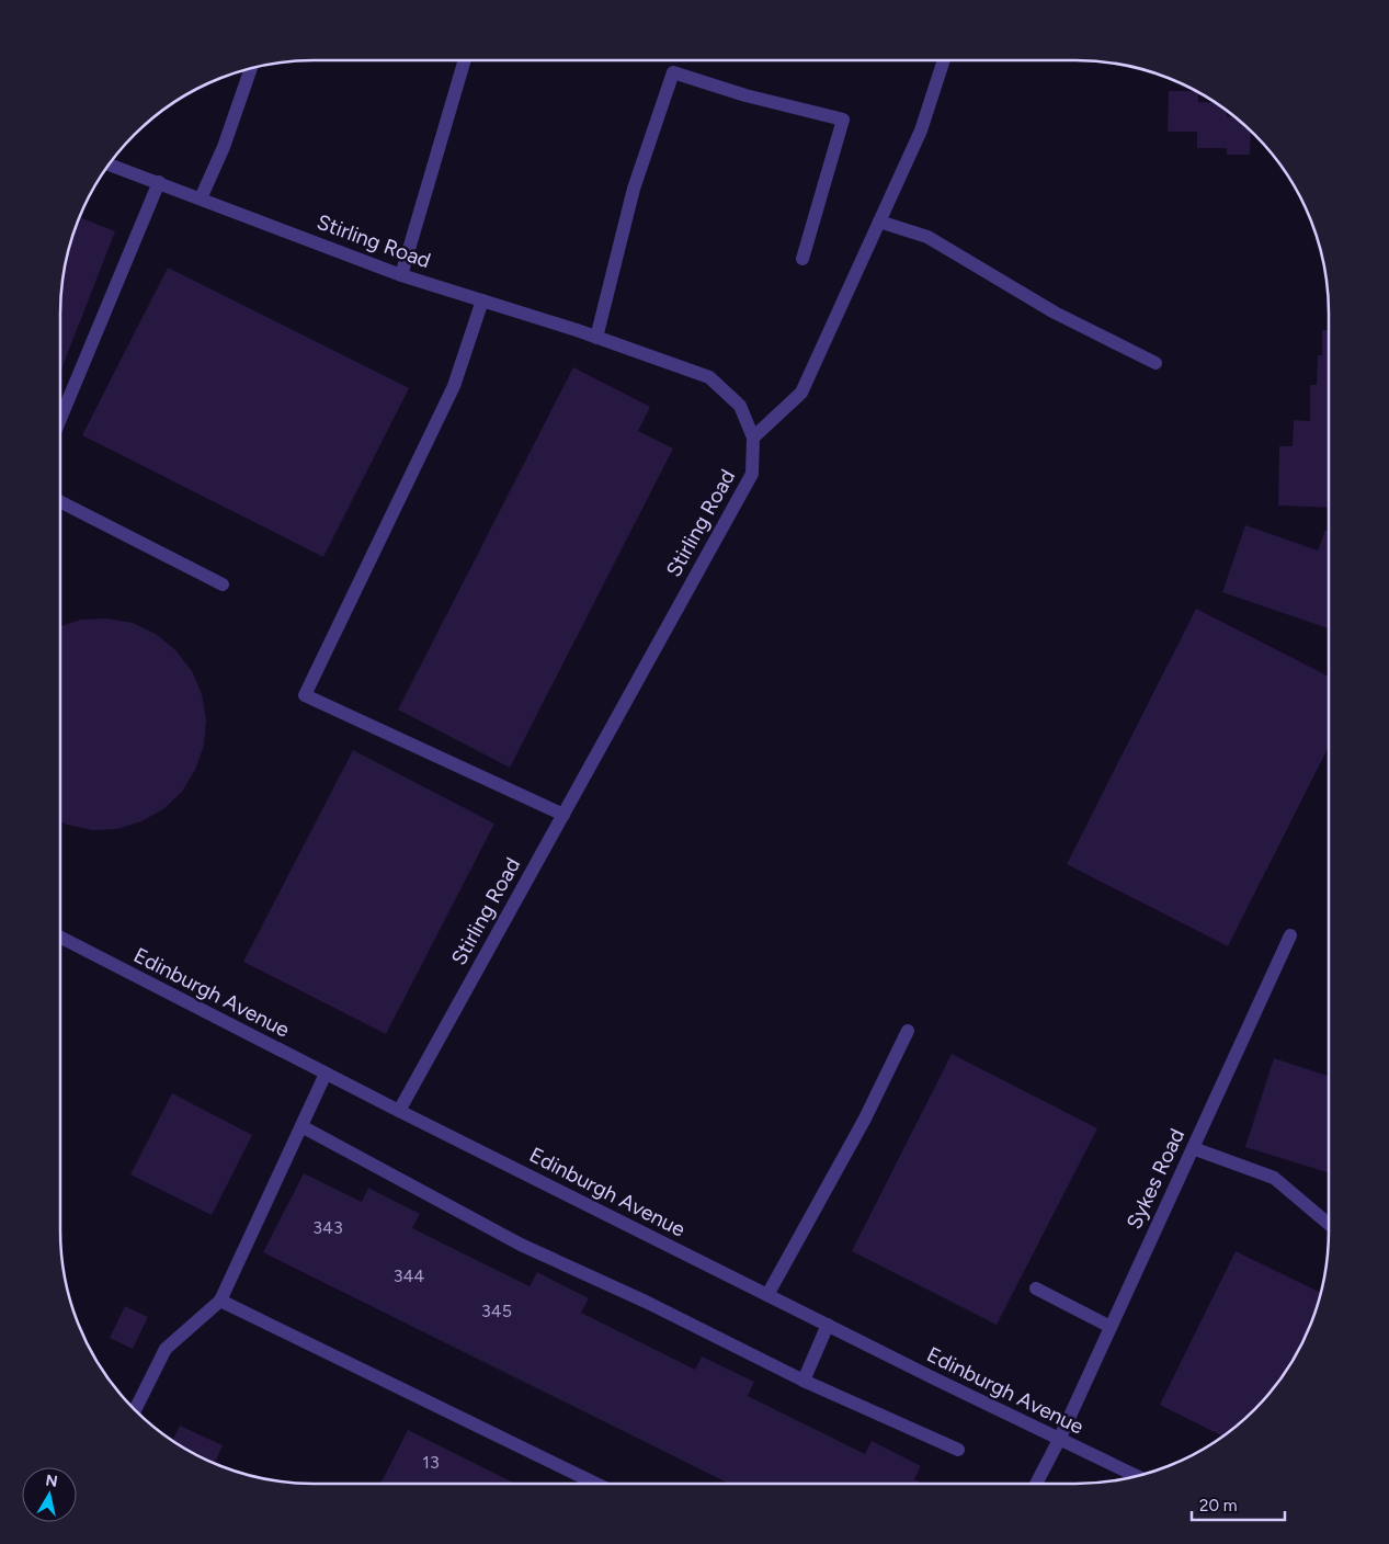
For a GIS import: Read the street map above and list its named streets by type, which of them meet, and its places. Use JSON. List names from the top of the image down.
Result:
{
  "streets": {
    "street": ["Stirling Road", "Edinburgh Avenue", "Sykes Road"]
  },
  "crossings": [
    ["Stirling Road", "Edinburgh Avenue"],
    ["Edinburgh Avenue", "Sykes Road"]
  ],
  "house_numbers": [
    "343",
    "344",
    "345",
    "13"
  ],
  "scale_bar": "20 m",
  "north": "top"
}
